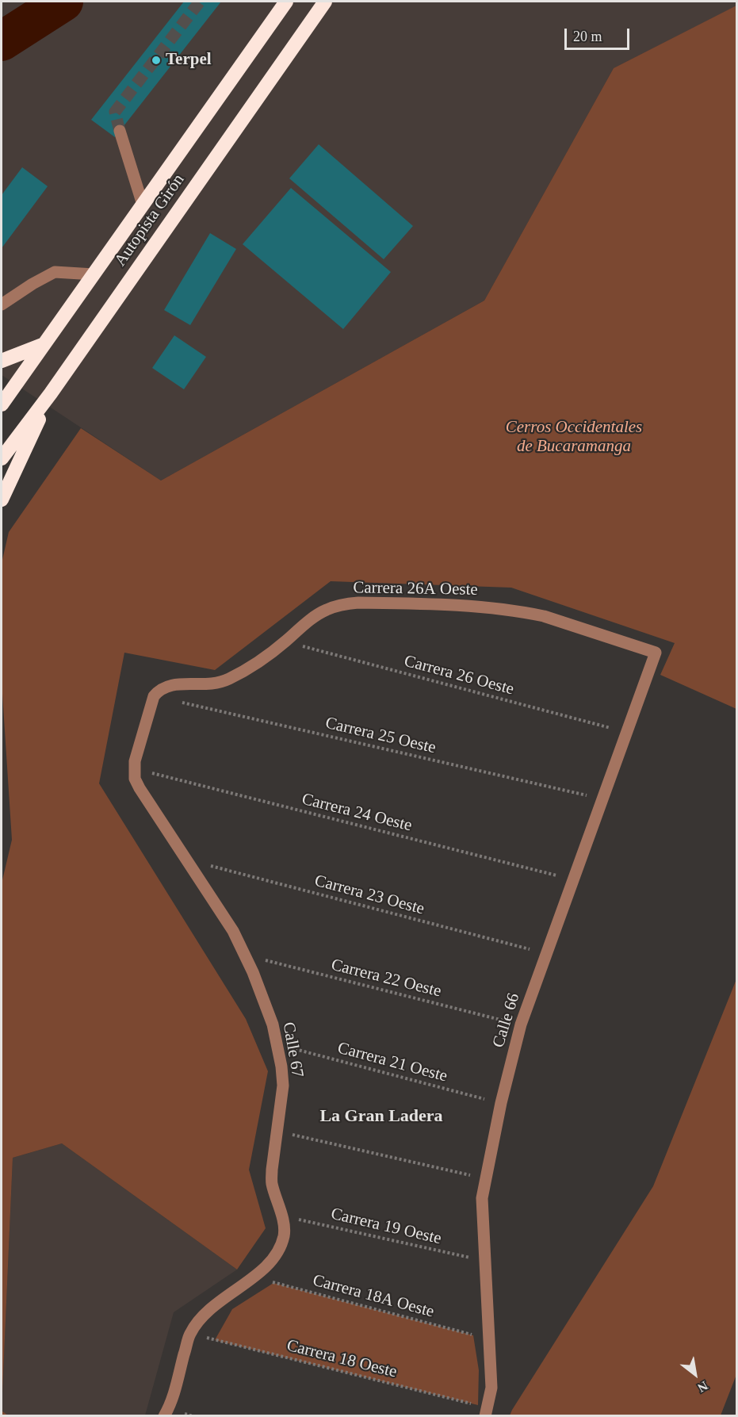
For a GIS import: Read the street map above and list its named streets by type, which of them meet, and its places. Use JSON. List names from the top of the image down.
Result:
{
  "streets": {
    "highway": ["Autopista Girón"],
    "street": ["Carrera 26A Oeste", "Calle 66", "Calle 67"],
    "path": [
      "Carrera 26 Oeste",
      "Carrera 25 Oeste",
      "Carrera 24 Oeste",
      "Carrera 23 Oeste",
      "Carrera 22 Oeste",
      "Carrera 21 Oeste",
      "Carrera 19 Oeste",
      "Carrera 18A Oeste",
      "Carrera 18 Oeste"
    ]
  },
  "crossings": [
    ["Carrera 26A Oeste", "Carrera 26 Oeste"],
    ["Carrera 26A Oeste", "Carrera 25 Oeste"],
    ["Carrera 26A Oeste", "Calle 66"],
    ["Carrera 26A Oeste", "Calle 67"],
    ["Carrera 26 Oeste", "Calle 66"],
    ["Carrera 25 Oeste", "Calle 66"],
    ["Carrera 25 Oeste", "Calle 67"],
    ["Carrera 24 Oeste", "Calle 66"],
    ["Carrera 24 Oeste", "Calle 67"],
    ["Carrera 23 Oeste", "Calle 66"],
    ["Carrera 23 Oeste", "Calle 67"],
    ["Carrera 22 Oeste", "Calle 66"],
    ["Carrera 22 Oeste", "Calle 67"],
    ["Calle 66", "Carrera 21 Oeste"],
    ["Calle 66", "Carrera 19 Oeste"],
    ["Calle 66", "Carrera 18A Oeste"],
    ["Calle 66", "Carrera 18 Oeste"],
    ["Calle 67", "Carrera 21 Oeste"],
    ["Calle 67", "Carrera 19 Oeste"],
    ["Calle 67", "Carrera 18A Oeste"],
    ["Calle 67", "Carrera 18 Oeste"]
  ],
  "districts": ["La Gran Ladera"],
  "parks": ["Cerros Occidentales de Bucaramanga"],
  "places": ["Terpel"],
  "scale_bar": "20 m",
  "north": "bottom right"
}
